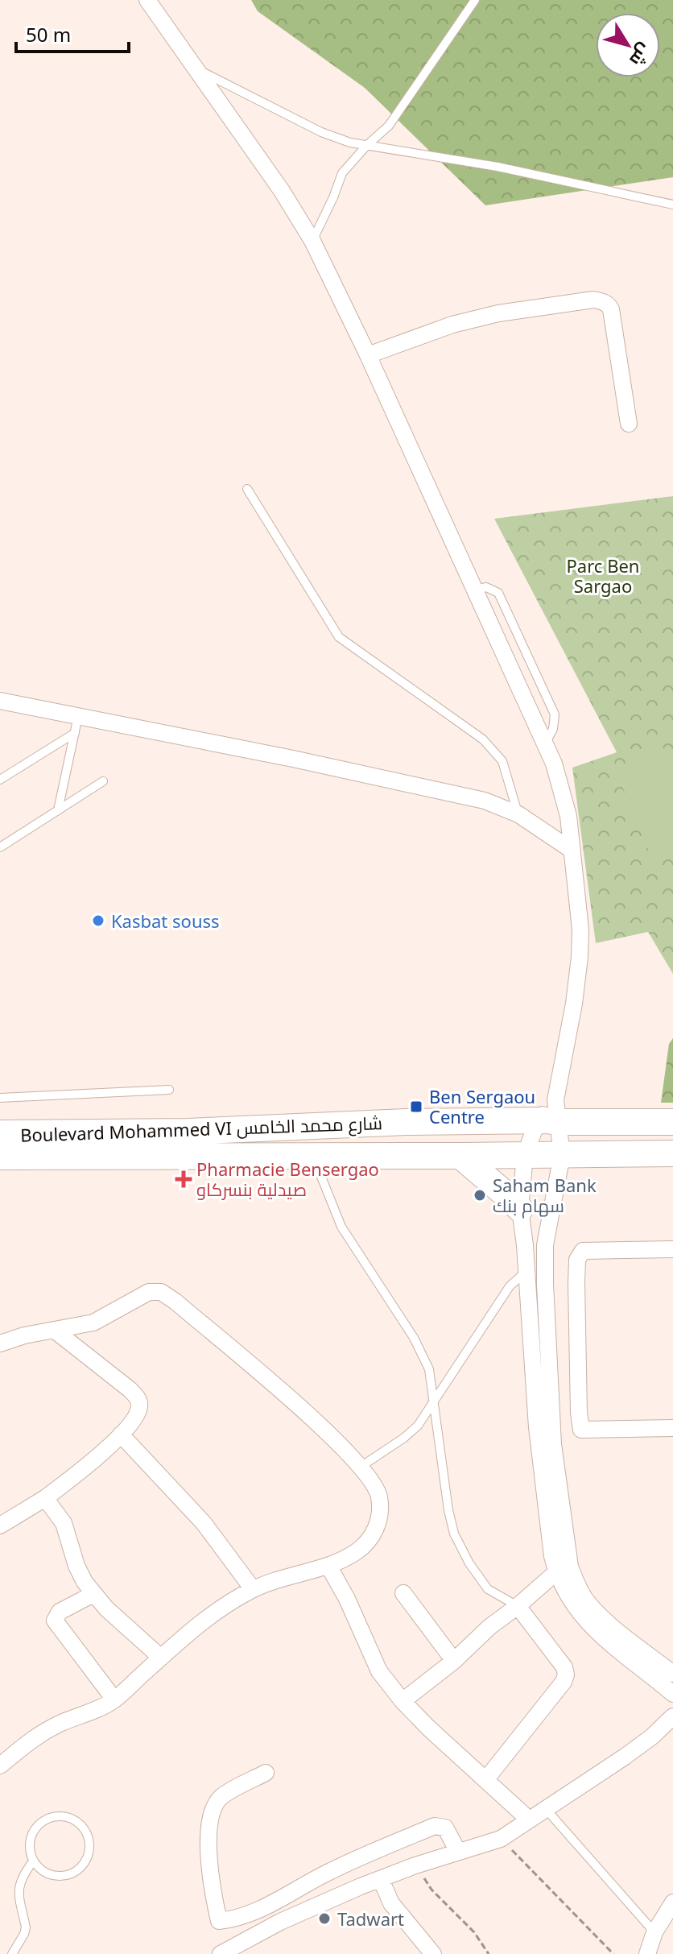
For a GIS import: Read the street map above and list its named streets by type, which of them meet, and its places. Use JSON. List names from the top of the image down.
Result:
{
  "streets": {
    "main road": ["Boulevard Mohammed VI شارع محمد الخامس"]
  },
  "parks": ["Parc Ben Sargao"],
  "places": {
    "other": ["Kasbat souss", "Saham Bank سهام بنك", "Tadwart"],
    "transit": ["Ben Sergaou Centre"],
    "health": ["Pharmacie Bensergao صيدلية بنسركاو"]
  },
  "scale_bar": "50 m",
  "north": "bottom right"
}
